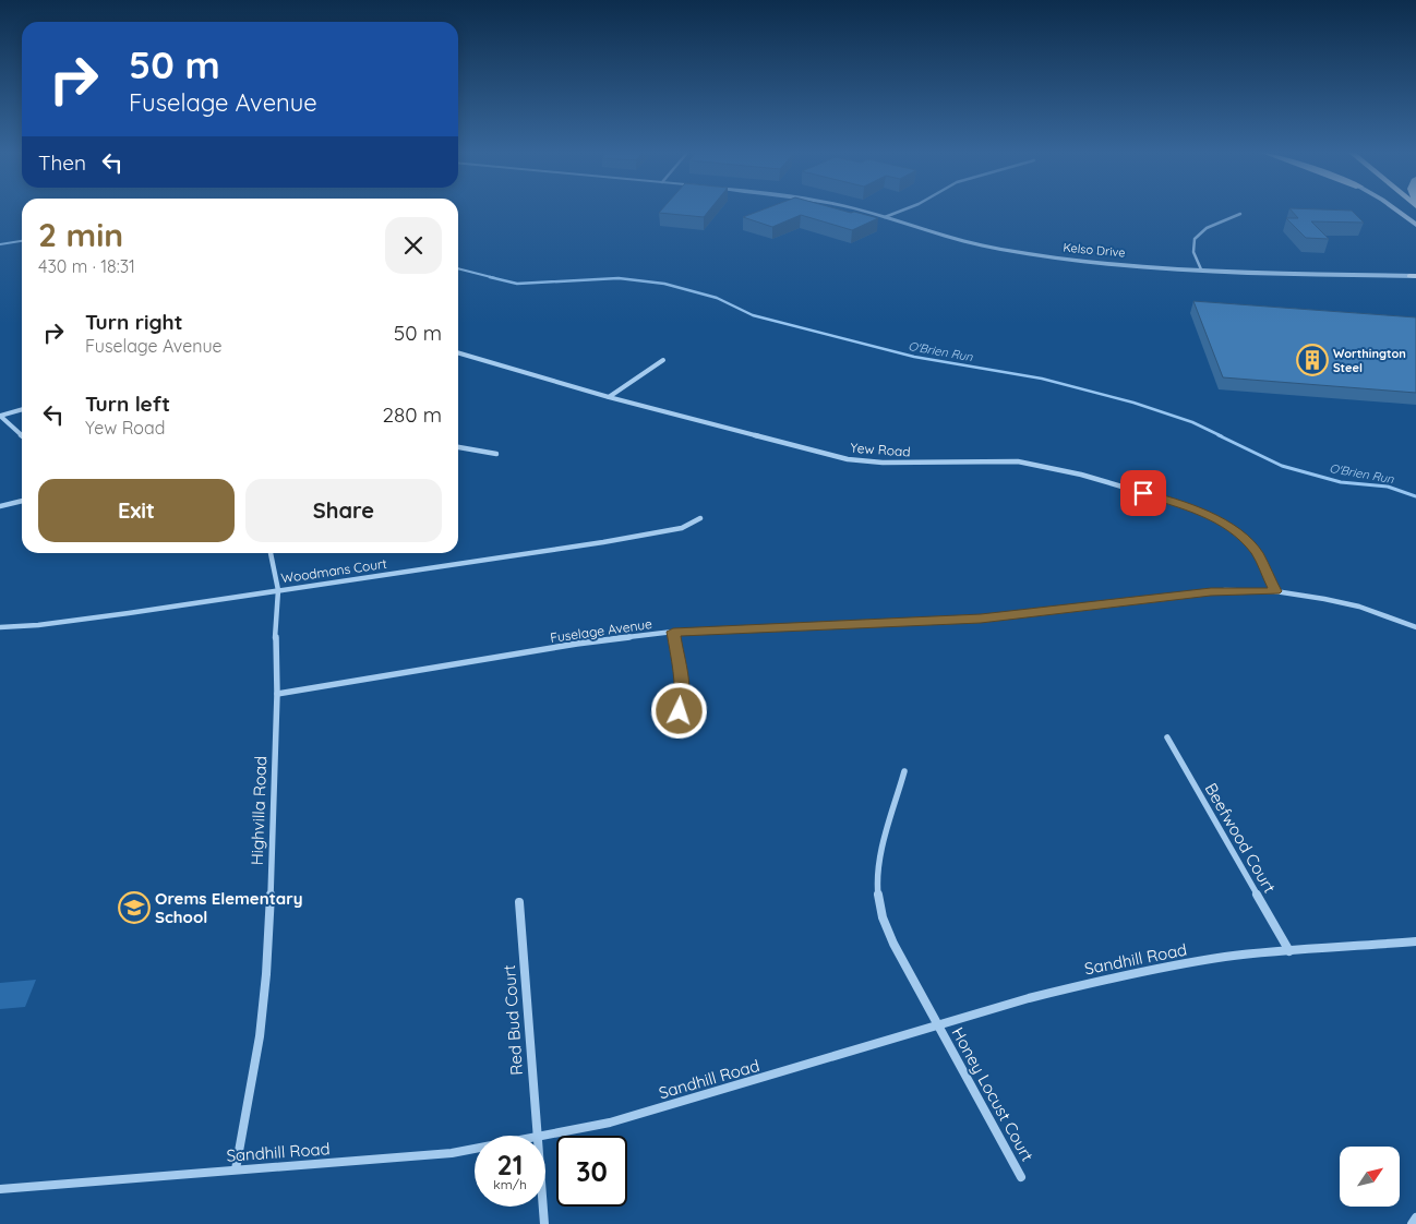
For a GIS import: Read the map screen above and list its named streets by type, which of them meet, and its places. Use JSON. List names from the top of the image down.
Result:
{
  "streets": {
    "street": [
      "Kelso Drive",
      "Yew Road",
      "Woodmans Court",
      "Fuselage Avenue",
      "Highvilla Road",
      "Beefwood Court",
      "Sandhill Road",
      "Red Bud Court",
      "Honey Locust Court"
    ]
  },
  "crossings": [
    ["Yew Road", "Fuselage Avenue"],
    ["Woodmans Court", "Highvilla Road"],
    ["Fuselage Avenue", "Highvilla Road"],
    ["Highvilla Road", "Sandhill Road"],
    ["Beefwood Court", "Sandhill Road"],
    ["Sandhill Road", "Honey Locust Court"]
  ],
  "water": ["O'Brien Run"],
  "places": {
    "building": ["Worthington Steel"],
    "school or university": ["Orems Elementary School"]
  },
  "north": "top right",
  "page": {
    "turn": ["50 m", "Fuselage Avenue"],
    "then": "Then",
    "heading": ["2 min", "430 m · 18:31"],
    "list": [
      {
        "name": "Turn right",
        "note": "Fuselage Avenue",
        "value": "50 m"
      },
      {
        "name": "Turn left",
        "note": "Yew Road",
        "value": "280 m"
      }
    ],
    "buttons": ["Exit", "Share"],
    "speed": "21 km/h",
    "limit": "30"
  }
}
